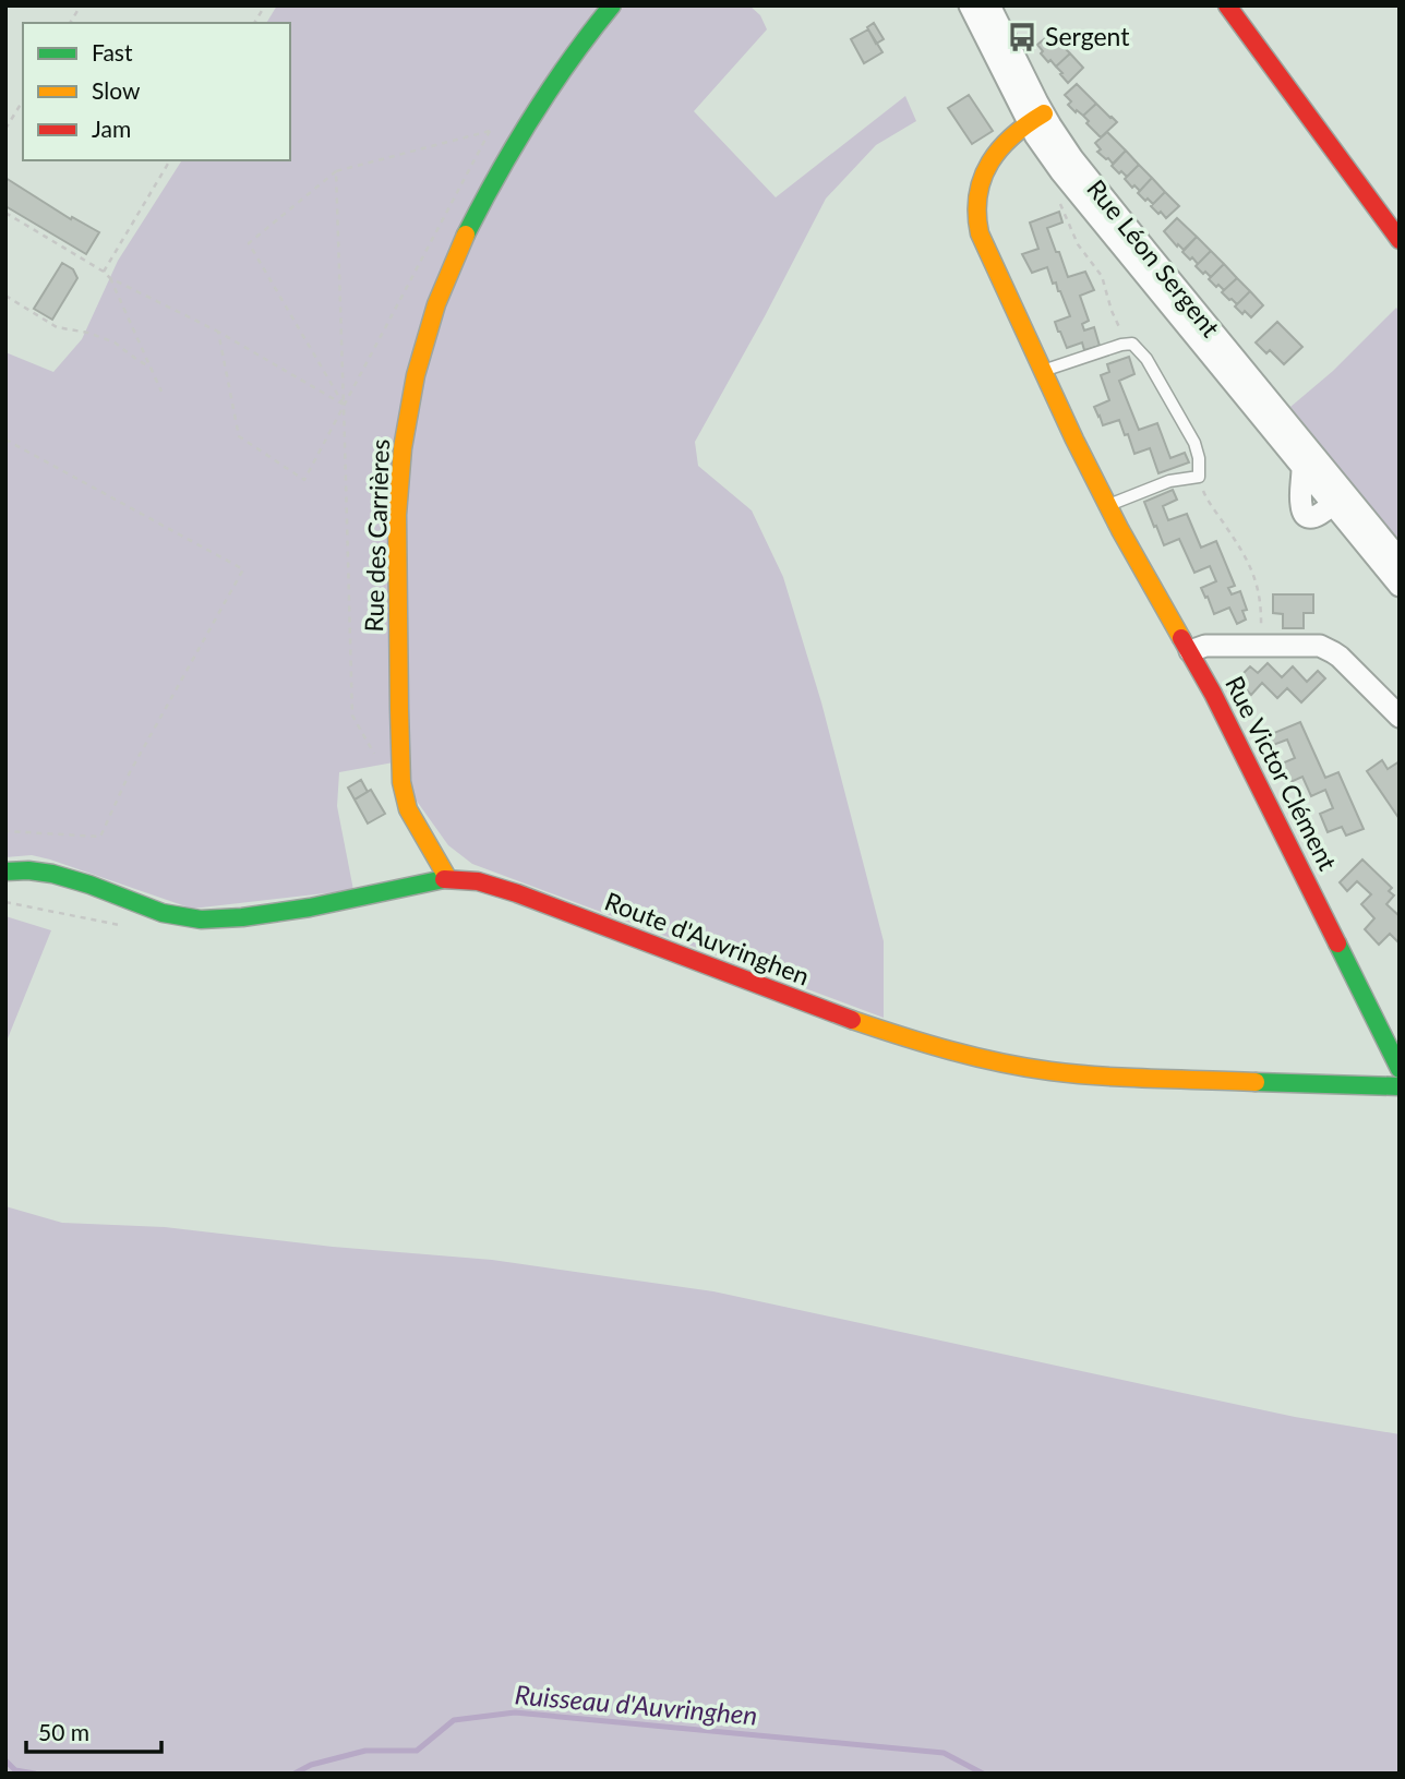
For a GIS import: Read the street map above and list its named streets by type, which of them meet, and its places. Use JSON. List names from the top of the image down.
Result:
{
  "streets": {
    "main road": ["Rue des Carrières", "Rue Victor Clément", "Route d'Auvringhen"],
    "street": ["Rue Léon Sergent"]
  },
  "crossings": [
    ["Rue Léon Sergent", "Rue Victor Clément"],
    ["Rue des Carrières", "Route d'Auvringhen"]
  ],
  "water": ["Ruisseau d'Auvringhen"],
  "places": {
    "bus stop": ["Sergent"]
  },
  "legend": ["Fast", "Slow", "Jam"],
  "scale_bar": "50 m"
}
